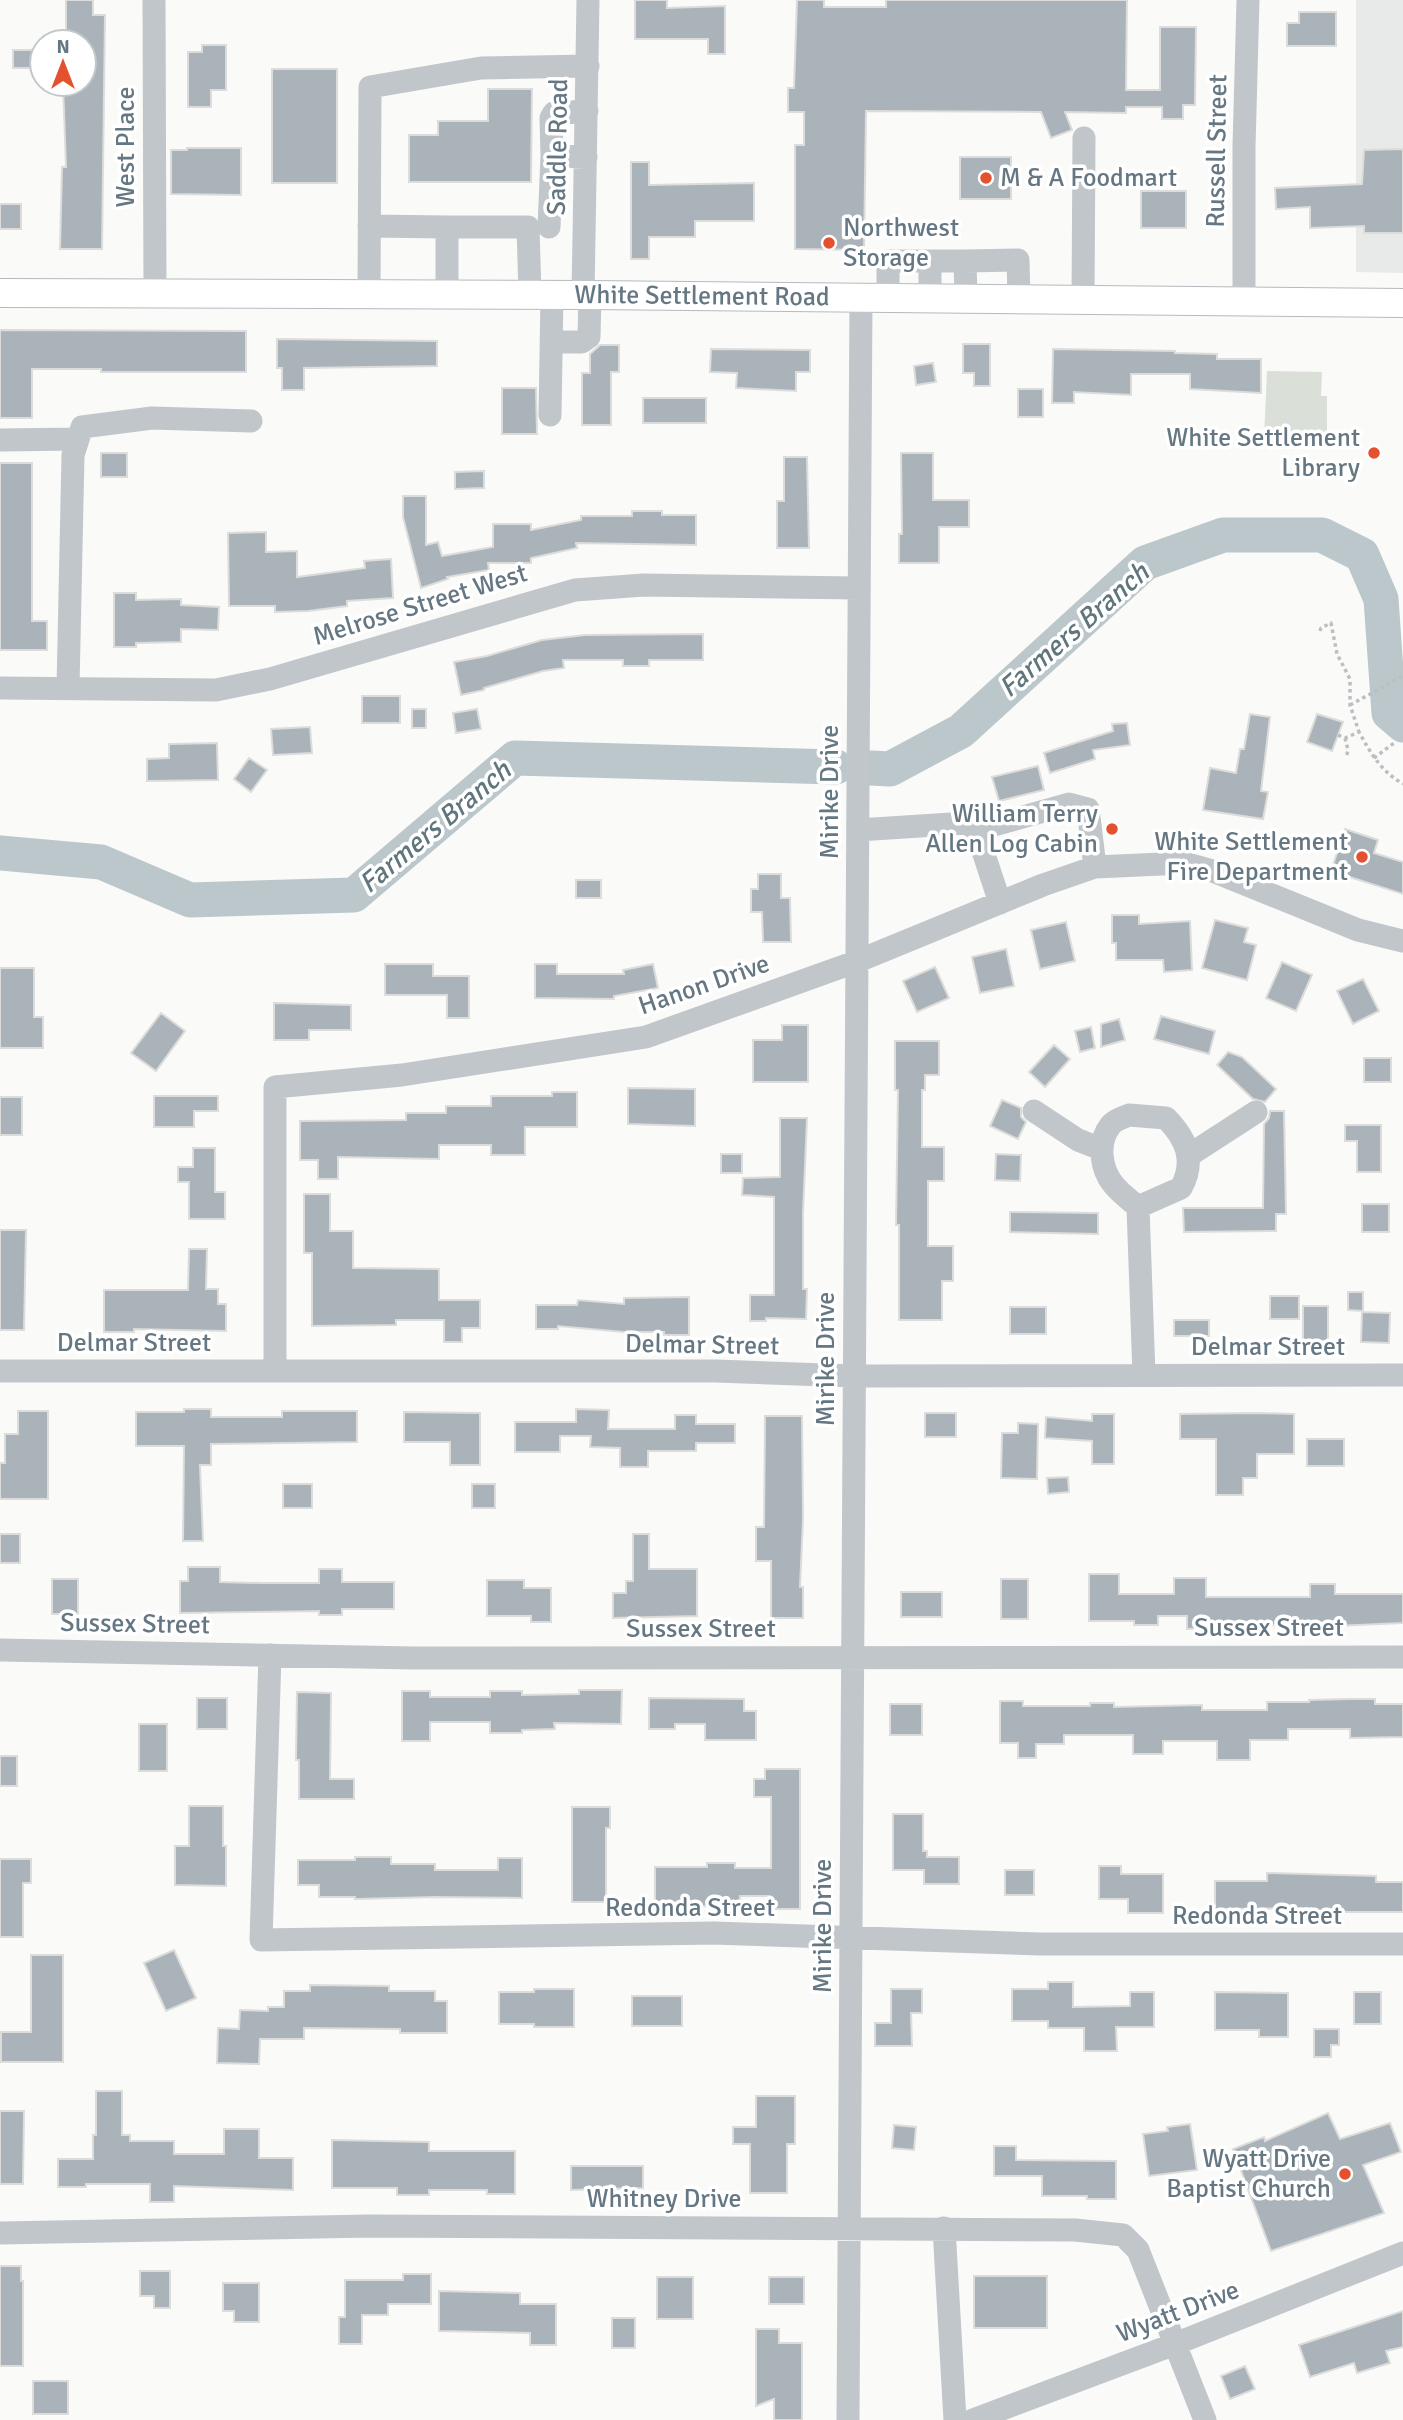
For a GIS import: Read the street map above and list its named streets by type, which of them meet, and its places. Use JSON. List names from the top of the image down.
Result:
{
  "streets": {
    "main road": ["White Settlement Road"],
    "street": [
      "West Place",
      "Saddle Road",
      "Russell Street",
      "Melrose Street West",
      "Mirike Drive",
      "Hanon Drive",
      "Delmar Street",
      "Sussex Street",
      "Redonda Street",
      "Whitney Drive",
      "Wyatt Drive"
    ]
  },
  "crossings": [
    ["West Place", "White Settlement Road"],
    ["Saddle Road", "White Settlement Road"],
    ["Russell Street", "White Settlement Road"],
    ["White Settlement Road", "Mirike Drive"],
    ["Melrose Street West", "Mirike Drive"],
    ["Mirike Drive", "Hanon Drive"],
    ["Mirike Drive", "Delmar Street"],
    ["Mirike Drive", "Sussex Street"],
    ["Mirike Drive", "Redonda Street"],
    ["Mirike Drive", "Whitney Drive"],
    ["Hanon Drive", "Delmar Street"],
    ["Sussex Street", "Redonda Street"],
    ["Whitney Drive", "Wyatt Drive"]
  ],
  "water": ["Farmers Branch"],
  "places": [
    "M & A Foodmart",
    "Northwest Storage",
    "White Settlement Library",
    "William Terry Allen Log Cabin",
    "White Settlement Fire Department",
    "Wyatt Drive Baptist Church"
  ],
  "north": "top"
}
